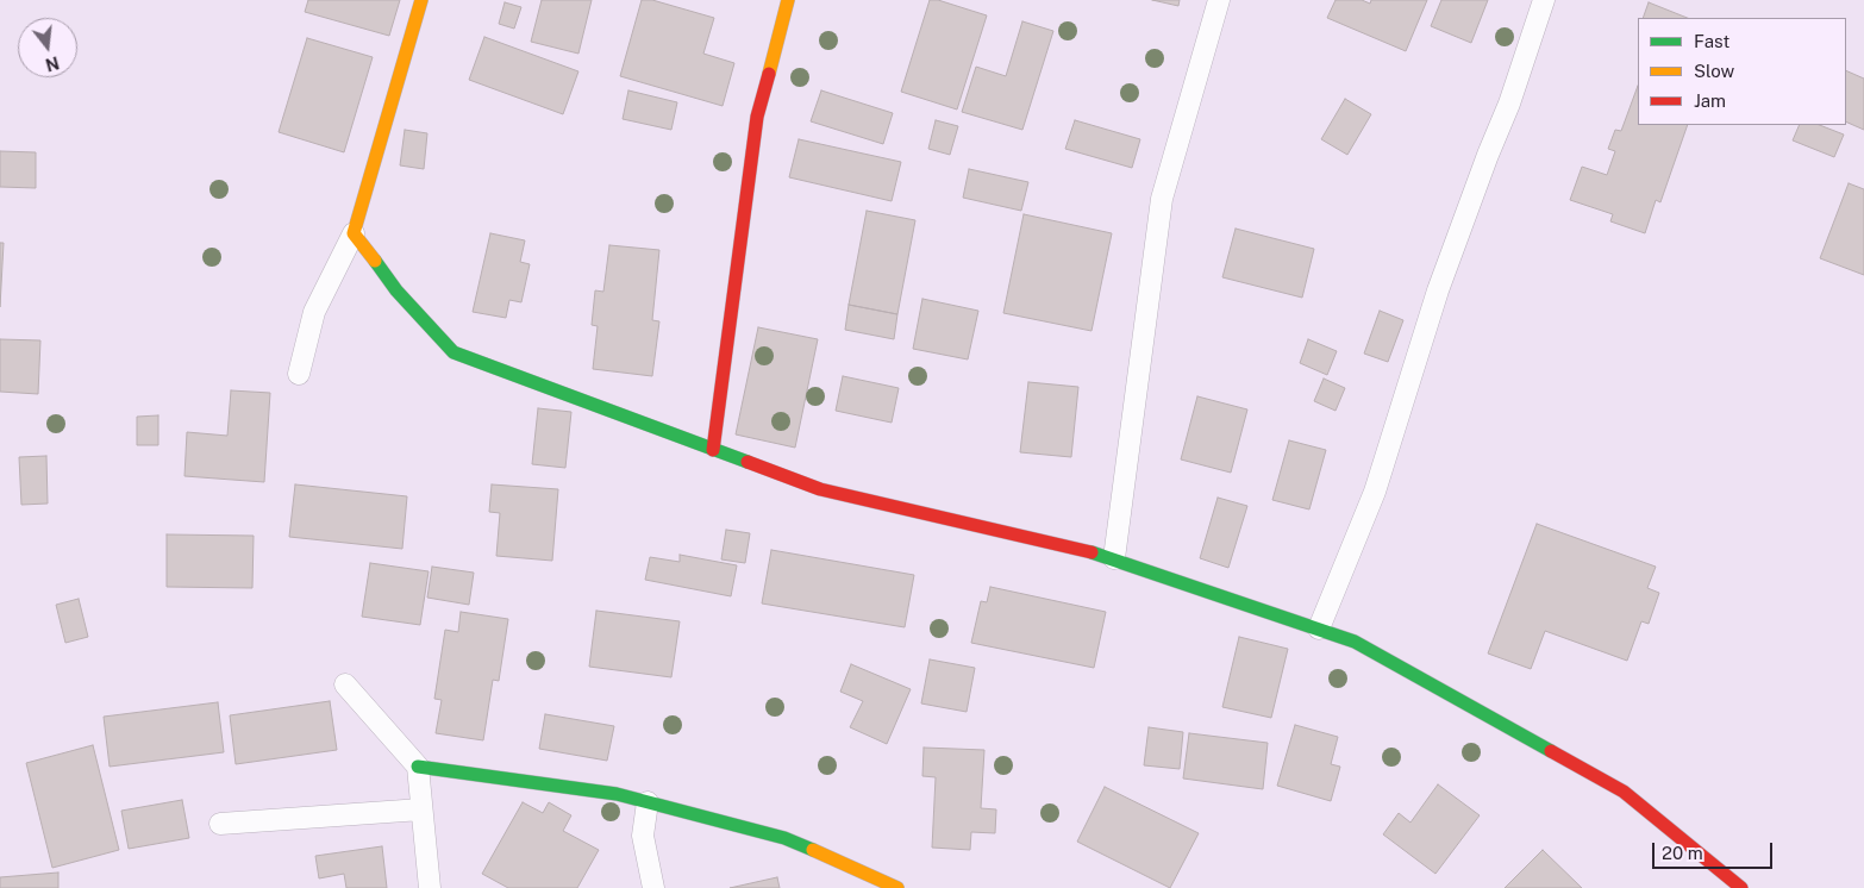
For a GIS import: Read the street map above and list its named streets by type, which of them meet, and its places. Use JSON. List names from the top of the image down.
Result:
{
  "legend": ["Fast", "Slow", "Jam"],
  "scale_bar": "20 m",
  "north": "bottom"
}
